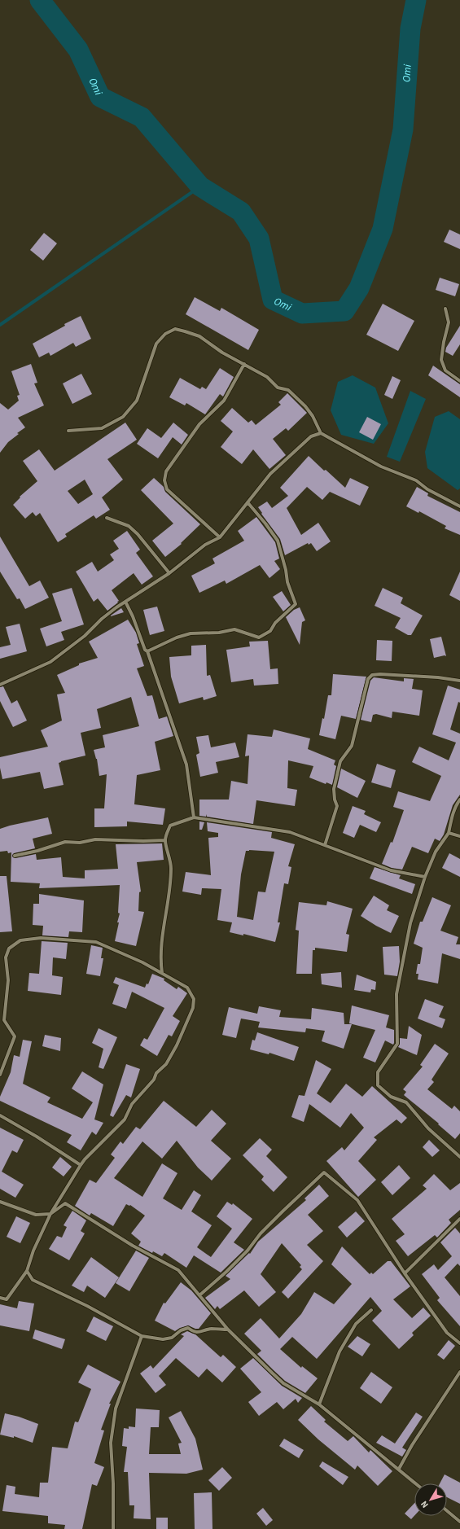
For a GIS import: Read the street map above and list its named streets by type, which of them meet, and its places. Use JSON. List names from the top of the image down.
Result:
{
  "water": ["Omi"],
  "north": "bottom left"
}
